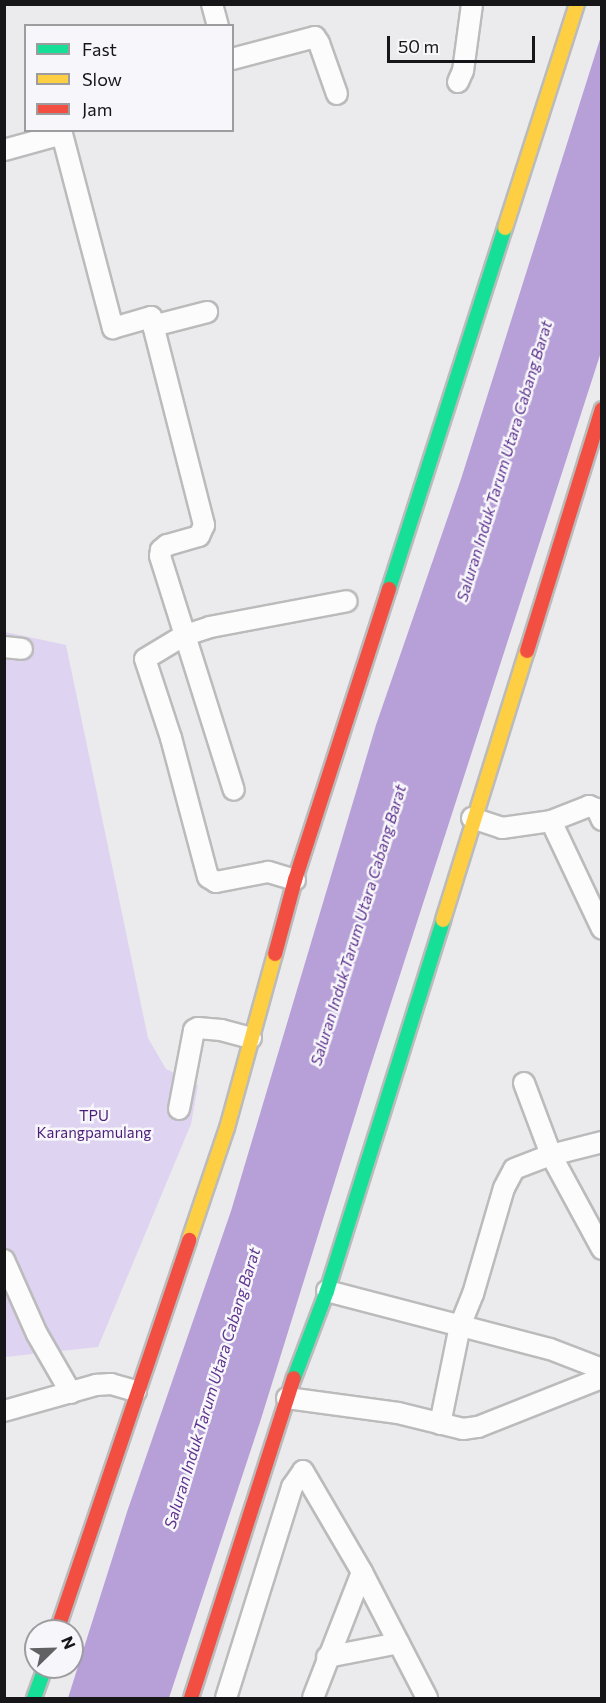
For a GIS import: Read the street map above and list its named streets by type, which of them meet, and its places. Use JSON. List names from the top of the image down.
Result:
{
  "water": ["Saluran Induk Tarum Utara Cabang Barat"],
  "parks": ["TPU Karangpamulang"],
  "legend": ["Fast", "Slow", "Jam"],
  "scale_bar": "50 m",
  "north": "top right"
}
